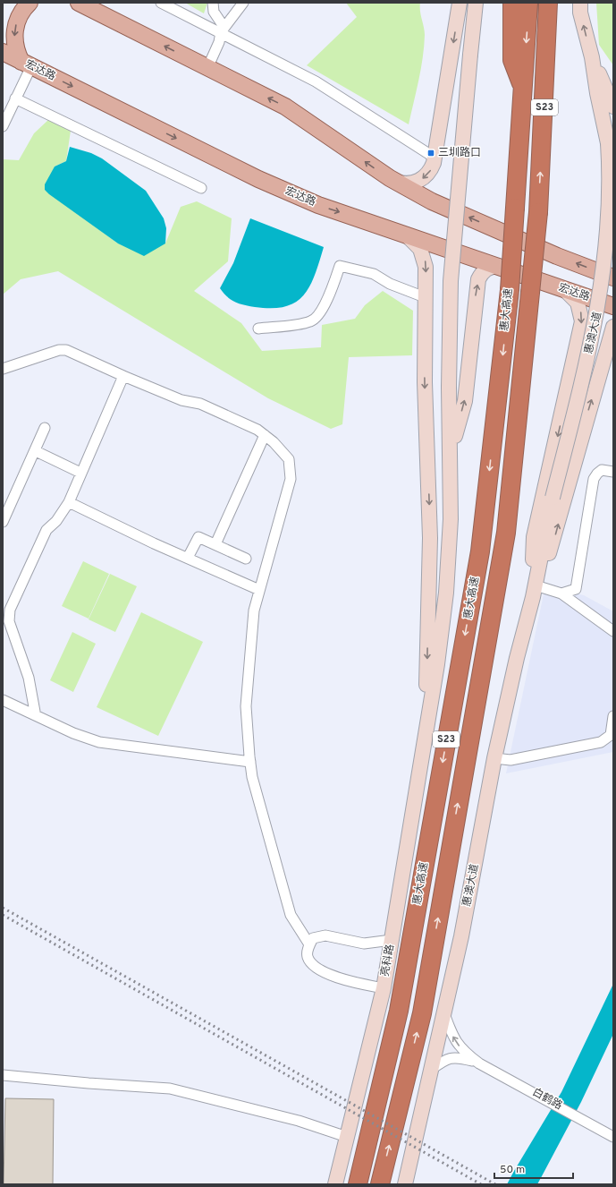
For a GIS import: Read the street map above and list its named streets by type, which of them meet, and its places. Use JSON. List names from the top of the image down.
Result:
{
  "streets": {
    "highway": ["S23", "惠大高速"],
    "main road": ["宏达路"],
    "street": ["惠澳大道", "亮科路", "白鹤路"]
  },
  "places": {
    "transit": ["三圳路口"]
  },
  "scale_bar": "50 m"
}
